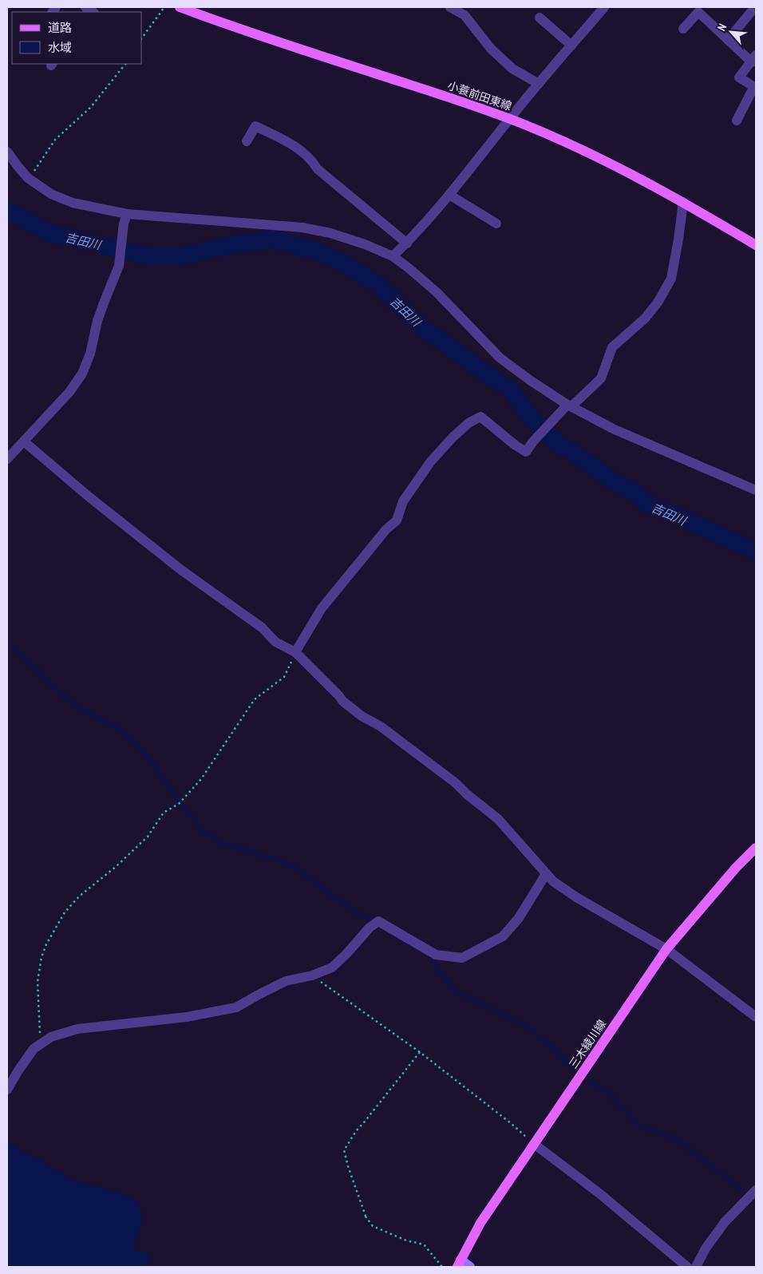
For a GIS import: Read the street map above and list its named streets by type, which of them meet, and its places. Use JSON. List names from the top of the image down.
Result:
{
  "streets": {
    "main road": ["小蓑前田東線", "三木綾川線"]
  },
  "water": ["吉田川"],
  "legend": ["道路", "水域"],
  "north": "top left"
}
